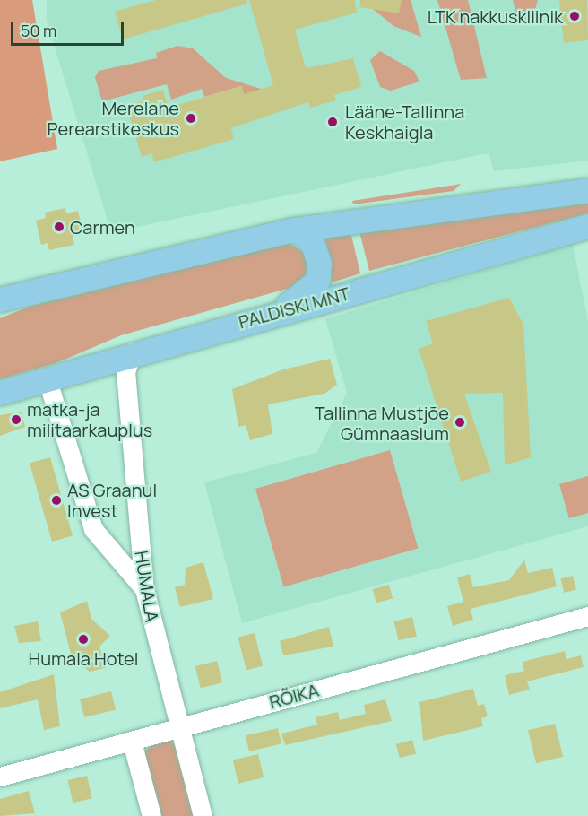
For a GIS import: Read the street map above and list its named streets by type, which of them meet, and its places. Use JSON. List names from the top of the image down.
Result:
{
  "streets": {
    "main road": ["PALDISKI MNT"],
    "street": ["HUMALA", "RÕIKA"]
  },
  "crossings": [
    ["PALDISKI MNT", "HUMALA"],
    ["HUMALA", "RÕIKA"]
  ],
  "places": [
    "LTK nakkuskliinik",
    "Merelahe Perearstikeskus",
    "Lääne-Tallinna Keskhaigla",
    "Carmen",
    "matka-ja militaarkauplus",
    "Tallinna Mustjõe Gümnaasium",
    "AS Graanul Invest",
    "Humala Hotel"
  ],
  "scale_bar": "50 m"
}
